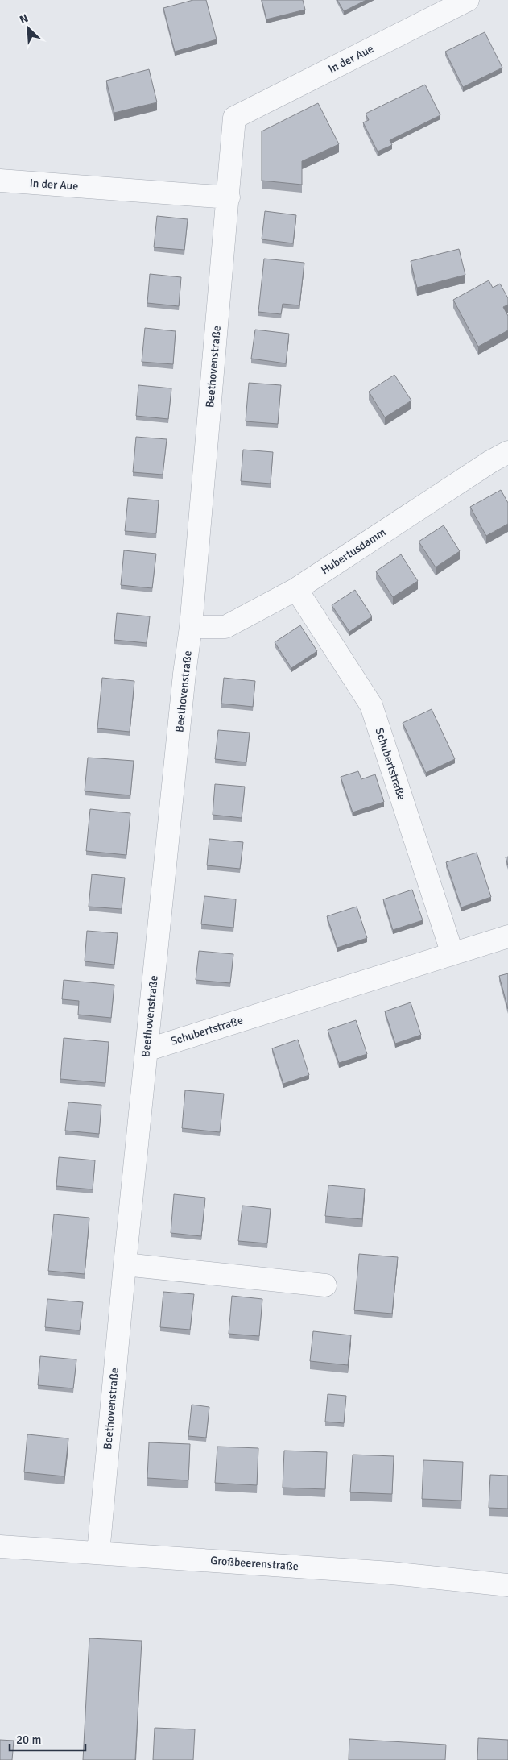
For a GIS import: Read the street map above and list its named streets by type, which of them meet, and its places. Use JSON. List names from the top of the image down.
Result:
{
  "streets": {
    "street": [
      "In der Aue",
      "Beethovenstraße",
      "Hubertusdamm",
      "Schubertstraße",
      "Großbeerenstraße"
    ]
  },
  "crossings": [
    ["In der Aue", "Beethovenstraße"],
    ["Beethovenstraße", "Hubertusdamm"],
    ["Beethovenstraße", "Schubertstraße"],
    ["Beethovenstraße", "Großbeerenstraße"],
    ["Hubertusdamm", "Schubertstraße"]
  ],
  "scale_bar": "20 m",
  "north": "top left"
}
